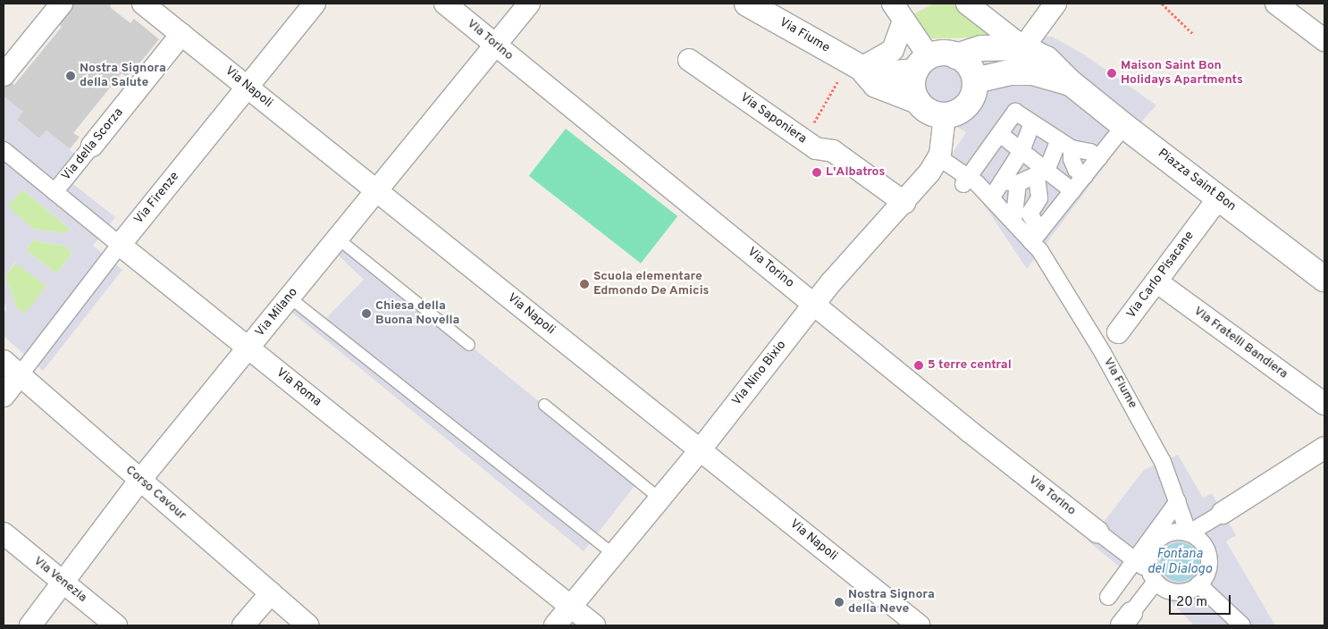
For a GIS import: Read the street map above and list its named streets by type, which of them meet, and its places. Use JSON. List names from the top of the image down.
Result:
{
  "streets": {
    "street": [
      "Via Fiume",
      "Via Torino",
      "Via Napoli",
      "Via Saponiera",
      "Via della Scorza",
      "Piazza Saint Bon",
      "Via Firenze",
      "Via Carlo Pisacane",
      "Via Milano",
      "Via Fratelli Bandiera",
      "Via Nino Bixio",
      "Via Roma",
      "Corso Cavour",
      "Via Venezia"
    ]
  },
  "crossings": [
    ["Via Fiume", "Piazza Saint Bon"],
    ["Via Fiume", "Via Carlo Pisacane"],
    ["Via Fiume", "Via Nino Bixio"],
    ["Via Torino", "Via Milano"],
    ["Via Torino", "Via Nino Bixio"],
    ["Via Napoli", "Via della Scorza"],
    ["Via Napoli", "Via Firenze"],
    ["Via Napoli", "Via Milano"],
    ["Via Napoli", "Via Nino Bixio"],
    ["Via Saponiera", "Via Nino Bixio"],
    ["Via della Scorza", "Via Roma"],
    ["Piazza Saint Bon", "Via Carlo Pisacane"],
    ["Piazza Saint Bon", "Via Nino Bixio"],
    ["Via Firenze", "Via Roma"],
    ["Via Firenze", "Corso Cavour"],
    ["Via Carlo Pisacane", "Via Fratelli Bandiera"],
    ["Via Milano", "Via Roma"],
    ["Via Milano", "Corso Cavour"],
    ["Via Milano", "Via Venezia"],
    ["Via Nino Bixio", "Via Roma"]
  ],
  "water": ["Fontana del Dialogo"],
  "places": [
    "Maison Saint Bon Holidays Apartments",
    "Nostra Signora della Salute",
    "L'Albatros",
    "Scuola elementare Edmondo De Amicis",
    "Chiesa della Buona Novella",
    "5 terre central",
    "Nostra Signora della Neve"
  ],
  "scale_bar": "20 m"
}
